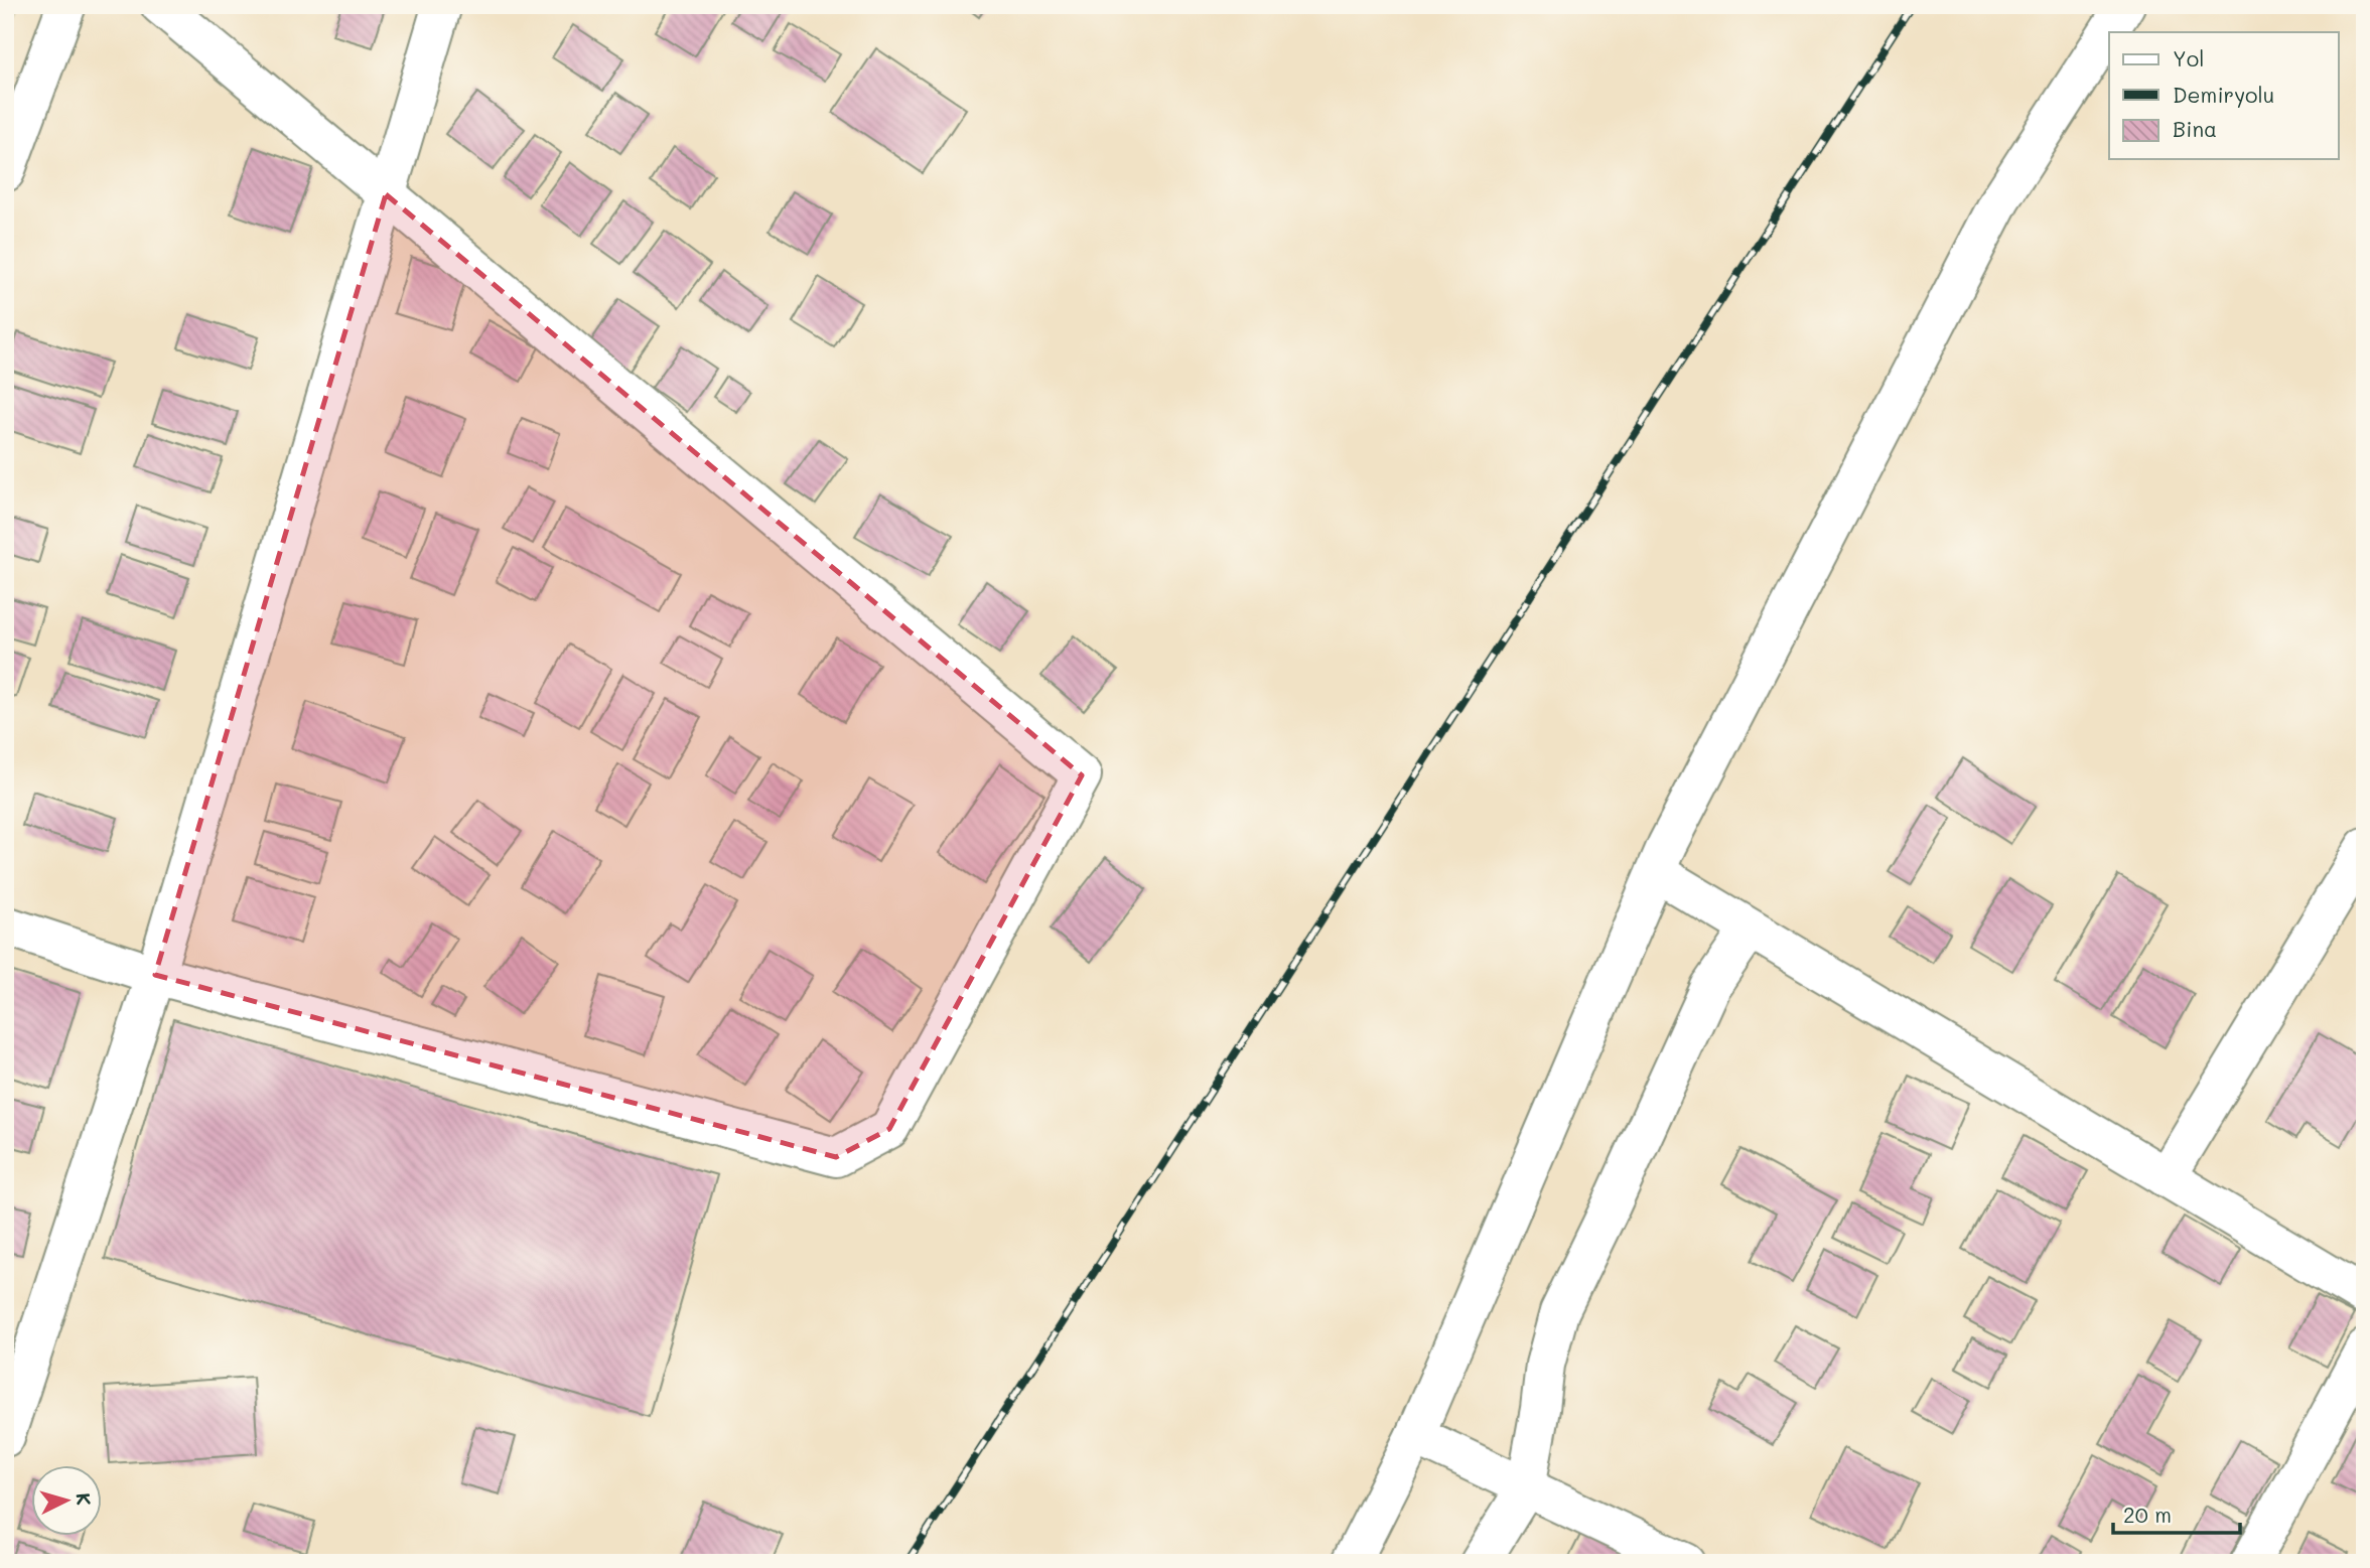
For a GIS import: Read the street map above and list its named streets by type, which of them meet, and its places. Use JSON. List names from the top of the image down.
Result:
{
  "legend": ["Yol", "Demiryolu", "Bina"],
  "scale_bar": "20 m",
  "north": "right"
}
